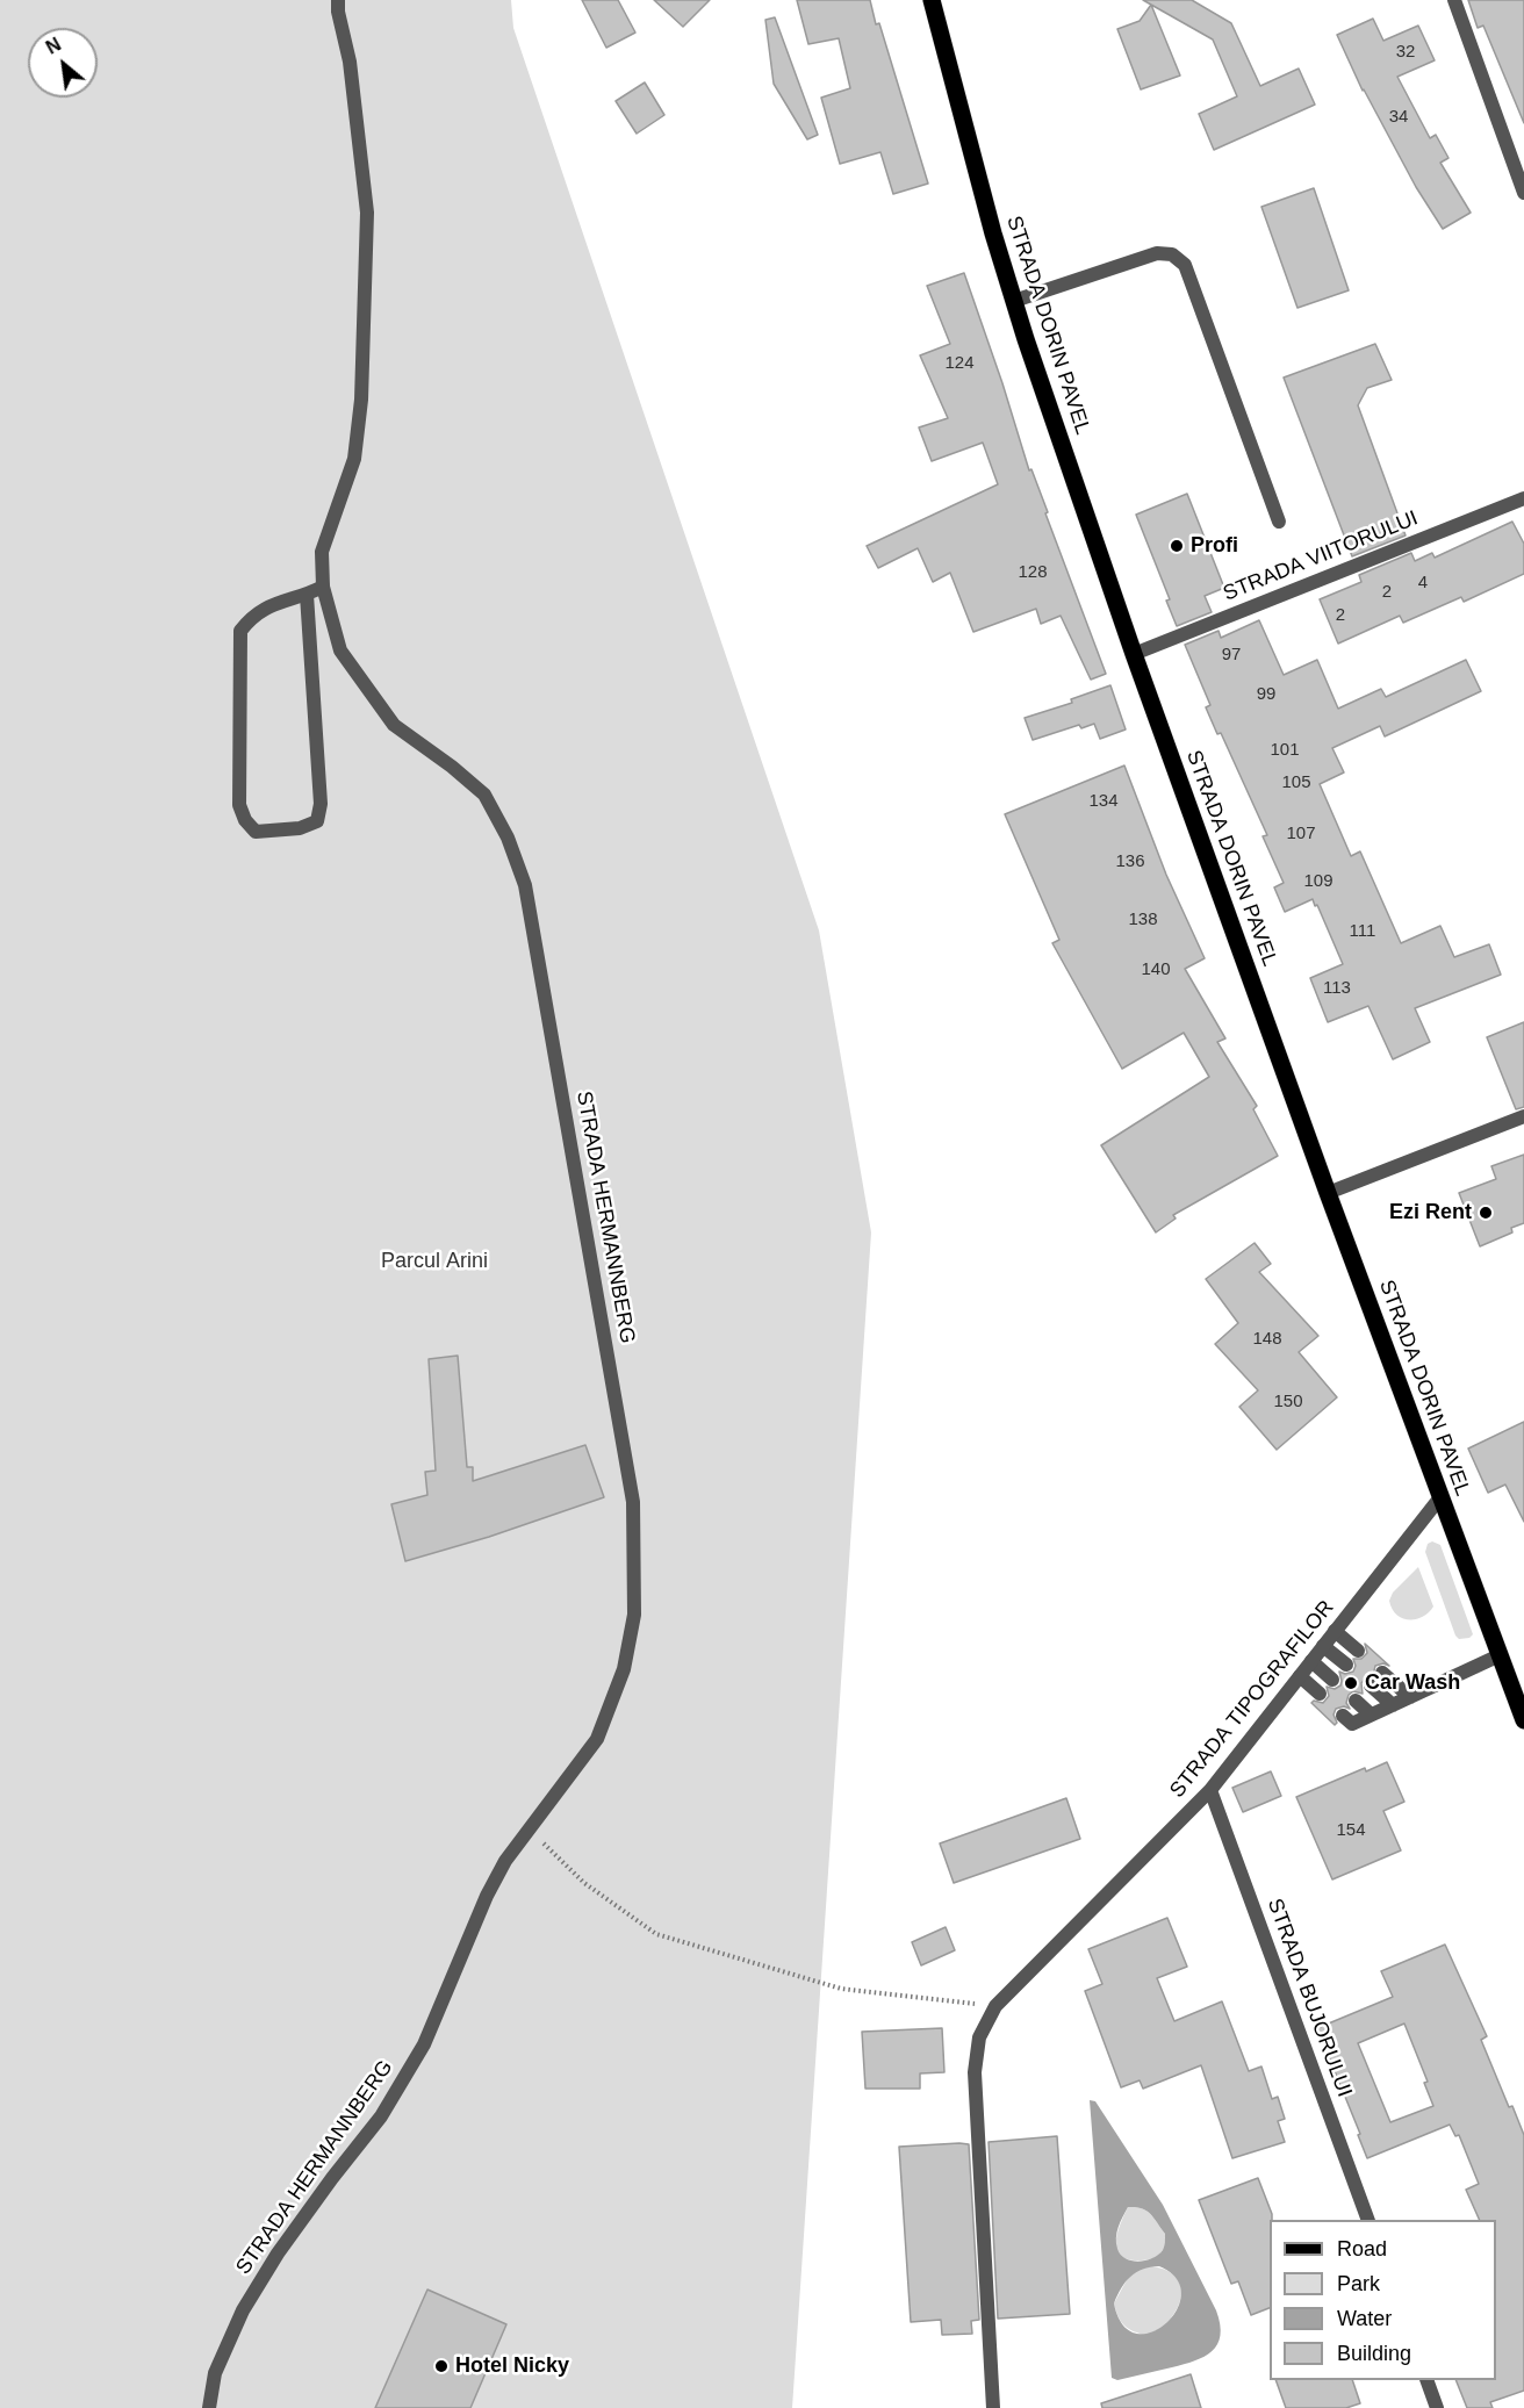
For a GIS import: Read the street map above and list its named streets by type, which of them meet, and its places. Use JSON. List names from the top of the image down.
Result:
{
  "streets": {
    "main road": ["STRADA DORIN PAVEL"],
    "street": [
      "STRADA VIITORULUI",
      "STRADA HERMANNBERG",
      "STRADA TIPOGRAFILOR",
      "STRADA BUJORULUI"
    ]
  },
  "crossings": [
    ["STRADA DORIN PAVEL", "STRADA VIITORULUI"],
    ["STRADA DORIN PAVEL", "STRADA TIPOGRAFILOR"],
    ["STRADA TIPOGRAFILOR", "STRADA BUJORULUI"]
  ],
  "parks": ["Parcul Arini"],
  "places": [
    "Profi",
    "Ezi Rent",
    "Car Wash",
    "Hotel Nicky"
  ],
  "house_numbers": [
    "32",
    "34",
    "124",
    "128",
    "4",
    "2",
    "2",
    "97",
    "99",
    "101",
    "105",
    "134",
    "107",
    "136",
    "109",
    "138",
    "111",
    "140",
    "113",
    "148",
    "150",
    "154"
  ],
  "legend": [
    "Road",
    "Park",
    "Water",
    "Building"
  ],
  "north": "top left"
}
